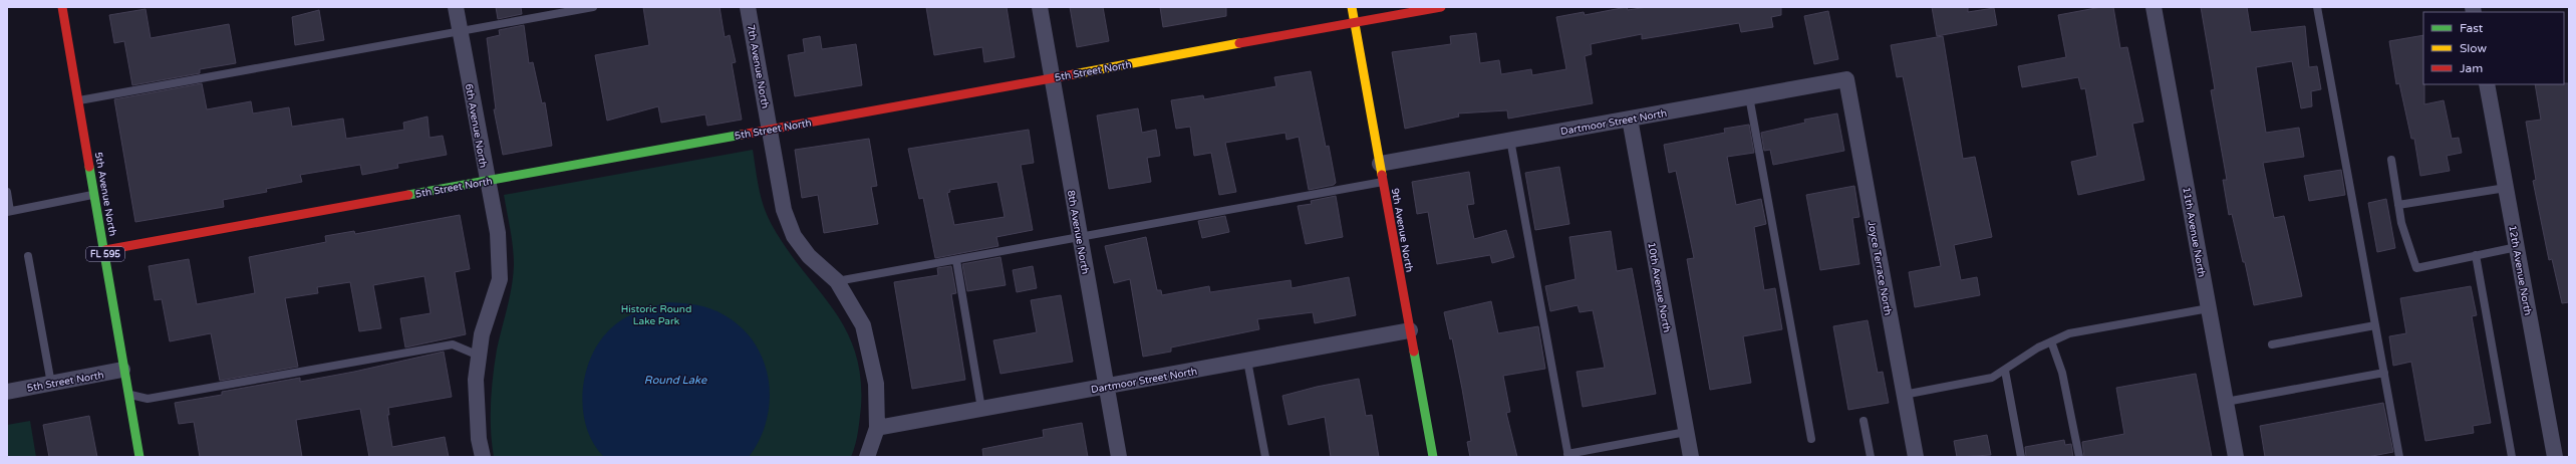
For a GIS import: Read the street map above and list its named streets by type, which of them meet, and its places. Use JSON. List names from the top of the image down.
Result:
{
  "streets": {
    "street": [
      "7th Avenue North",
      "5th Street North",
      "Dartmoor Street North",
      "6th Avenue North",
      "5th Avenue North",
      "9th Avenue North",
      "8th Avenue North",
      "11th Avenue North",
      "FL 595",
      "Joyce Terrace North",
      "12th Avenue North",
      "10th Avenue North"
    ]
  },
  "crossings": [
    ["7th Avenue North", "5th Street North"],
    ["7th Avenue North", "Dartmoor Street North"],
    ["5th Street North", "6th Avenue North"],
    ["5th Street North", "5th Avenue North"],
    ["5th Street North", "9th Avenue North"],
    ["5th Street North", "8th Avenue North"],
    ["Dartmoor Street North", "9th Avenue North"],
    ["Dartmoor Street North", "8th Avenue North"],
    ["Dartmoor Street North", "Joyce Terrace North"],
    ["Dartmoor Street North", "10th Avenue North"]
  ],
  "water": ["Round Lake"],
  "parks": ["Historic Round Lake Park"],
  "legend": ["Fast", "Slow", "Jam"]
}
